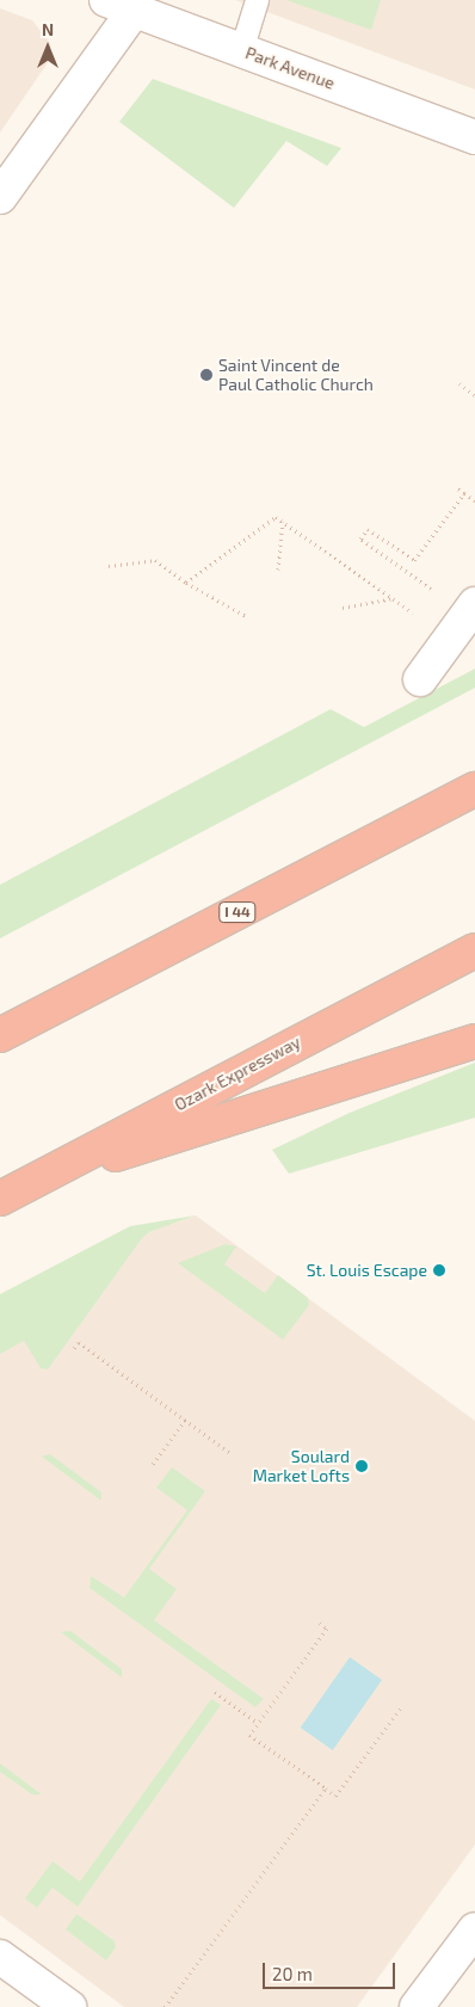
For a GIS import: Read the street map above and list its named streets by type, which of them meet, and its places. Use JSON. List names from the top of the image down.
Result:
{
  "streets": {
    "highway": ["I 44", "Ozark Expressway"],
    "street": ["Park Avenue"]
  },
  "places": ["Saint Vincent de Paul Catholic Church", "St. Louis Escape", "Soulard Market Lofts"],
  "scale_bar": "20 m",
  "north": "top"
}
